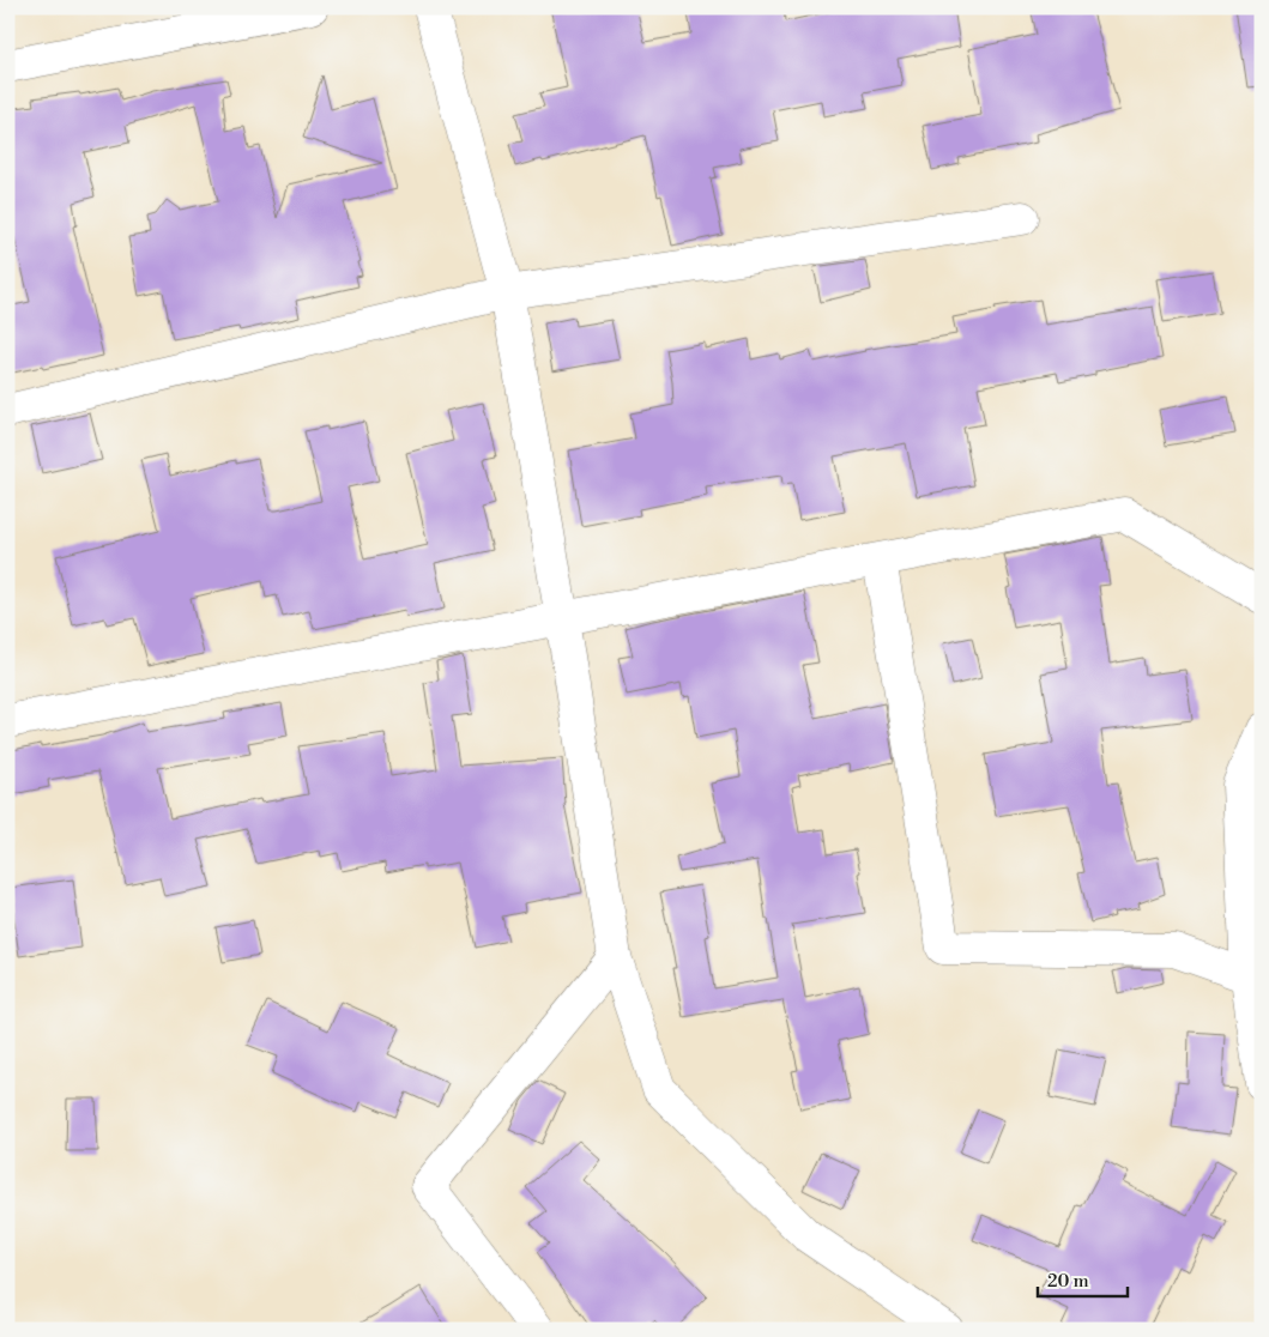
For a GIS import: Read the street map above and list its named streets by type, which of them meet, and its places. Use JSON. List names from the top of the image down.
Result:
{
  "scale_bar": "20 m"
}
